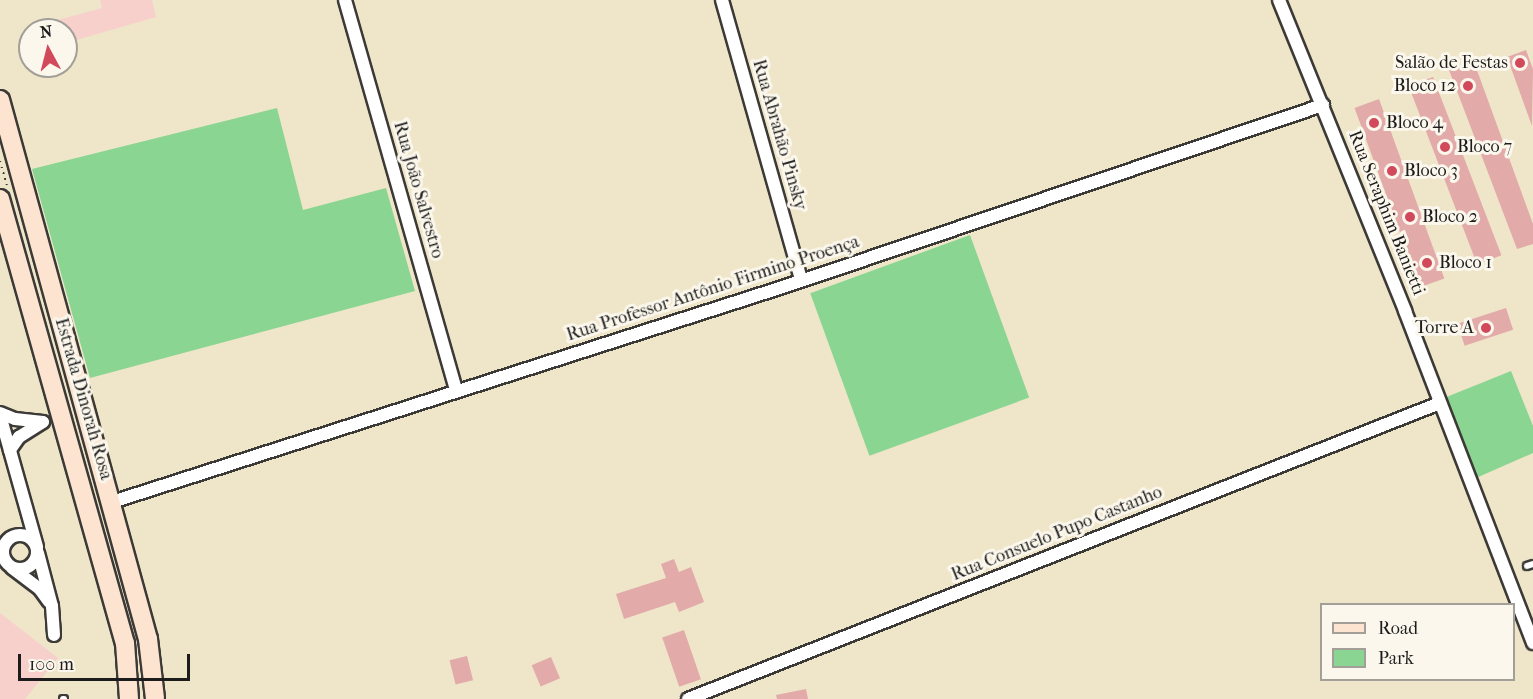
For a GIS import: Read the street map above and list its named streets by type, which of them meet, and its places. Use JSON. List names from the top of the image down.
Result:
{
  "streets": {
    "main road": ["Estrada Dinorah Rosa"],
    "street": [
      "Rua Abrahão Pinsky",
      "Rua João Salvestro",
      "Rua Seraphim Banietti",
      "Rua Professor Antônio Firmino Proença",
      "Rua Consuelo Pupo Castanho"
    ]
  },
  "crossings": [
    ["Rua Abrahão Pinsky", "Rua Professor Antônio Firmino Proença"],
    ["Rua João Salvestro", "Rua Professor Antônio Firmino Proença"],
    ["Rua Seraphim Banietti", "Rua Professor Antônio Firmino Proença"],
    ["Rua Seraphim Banietti", "Rua Consuelo Pupo Castanho"],
    ["Rua Professor Antônio Firmino Proença", "Estrada Dinorah Rosa"]
  ],
  "places": [
    "Salão de Festas",
    "Bloco 12",
    "Bloco 4",
    "Bloco 7",
    "Bloco 3",
    "Bloco 2",
    "Bloco 1",
    "Torre A"
  ],
  "legend": ["Road", "Park"],
  "scale_bar": "100 m",
  "north": "top"
}
